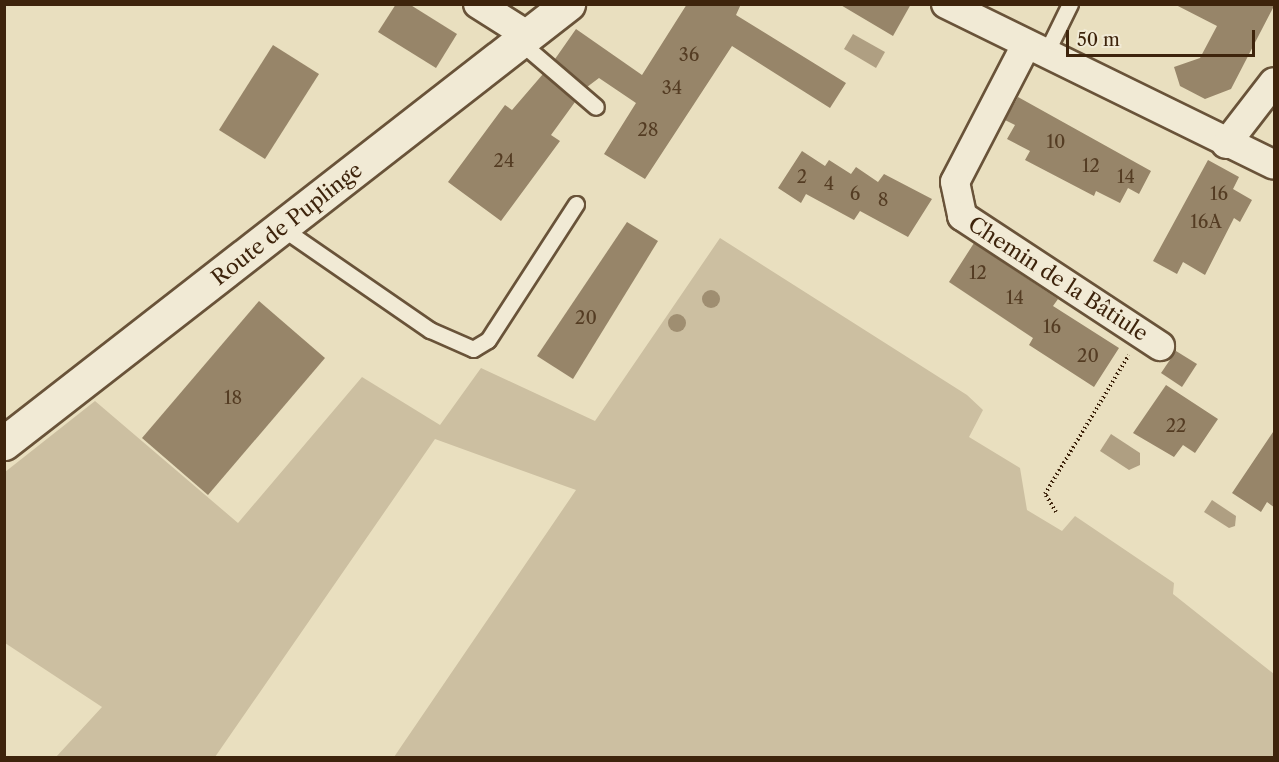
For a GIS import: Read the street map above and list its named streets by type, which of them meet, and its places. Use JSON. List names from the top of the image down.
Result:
{
  "streets": {
    "street": ["Route de Puplinge", "Chemin de la Bâtiule"]
  },
  "house_numbers": [
    "36",
    "34",
    "28",
    "10",
    "24",
    "12",
    "2",
    "14",
    "4",
    "6",
    "16",
    "8",
    "16A",
    "12",
    "14",
    "20",
    "16",
    "20",
    "18",
    "22"
  ],
  "scale_bar": "50 m"
}
